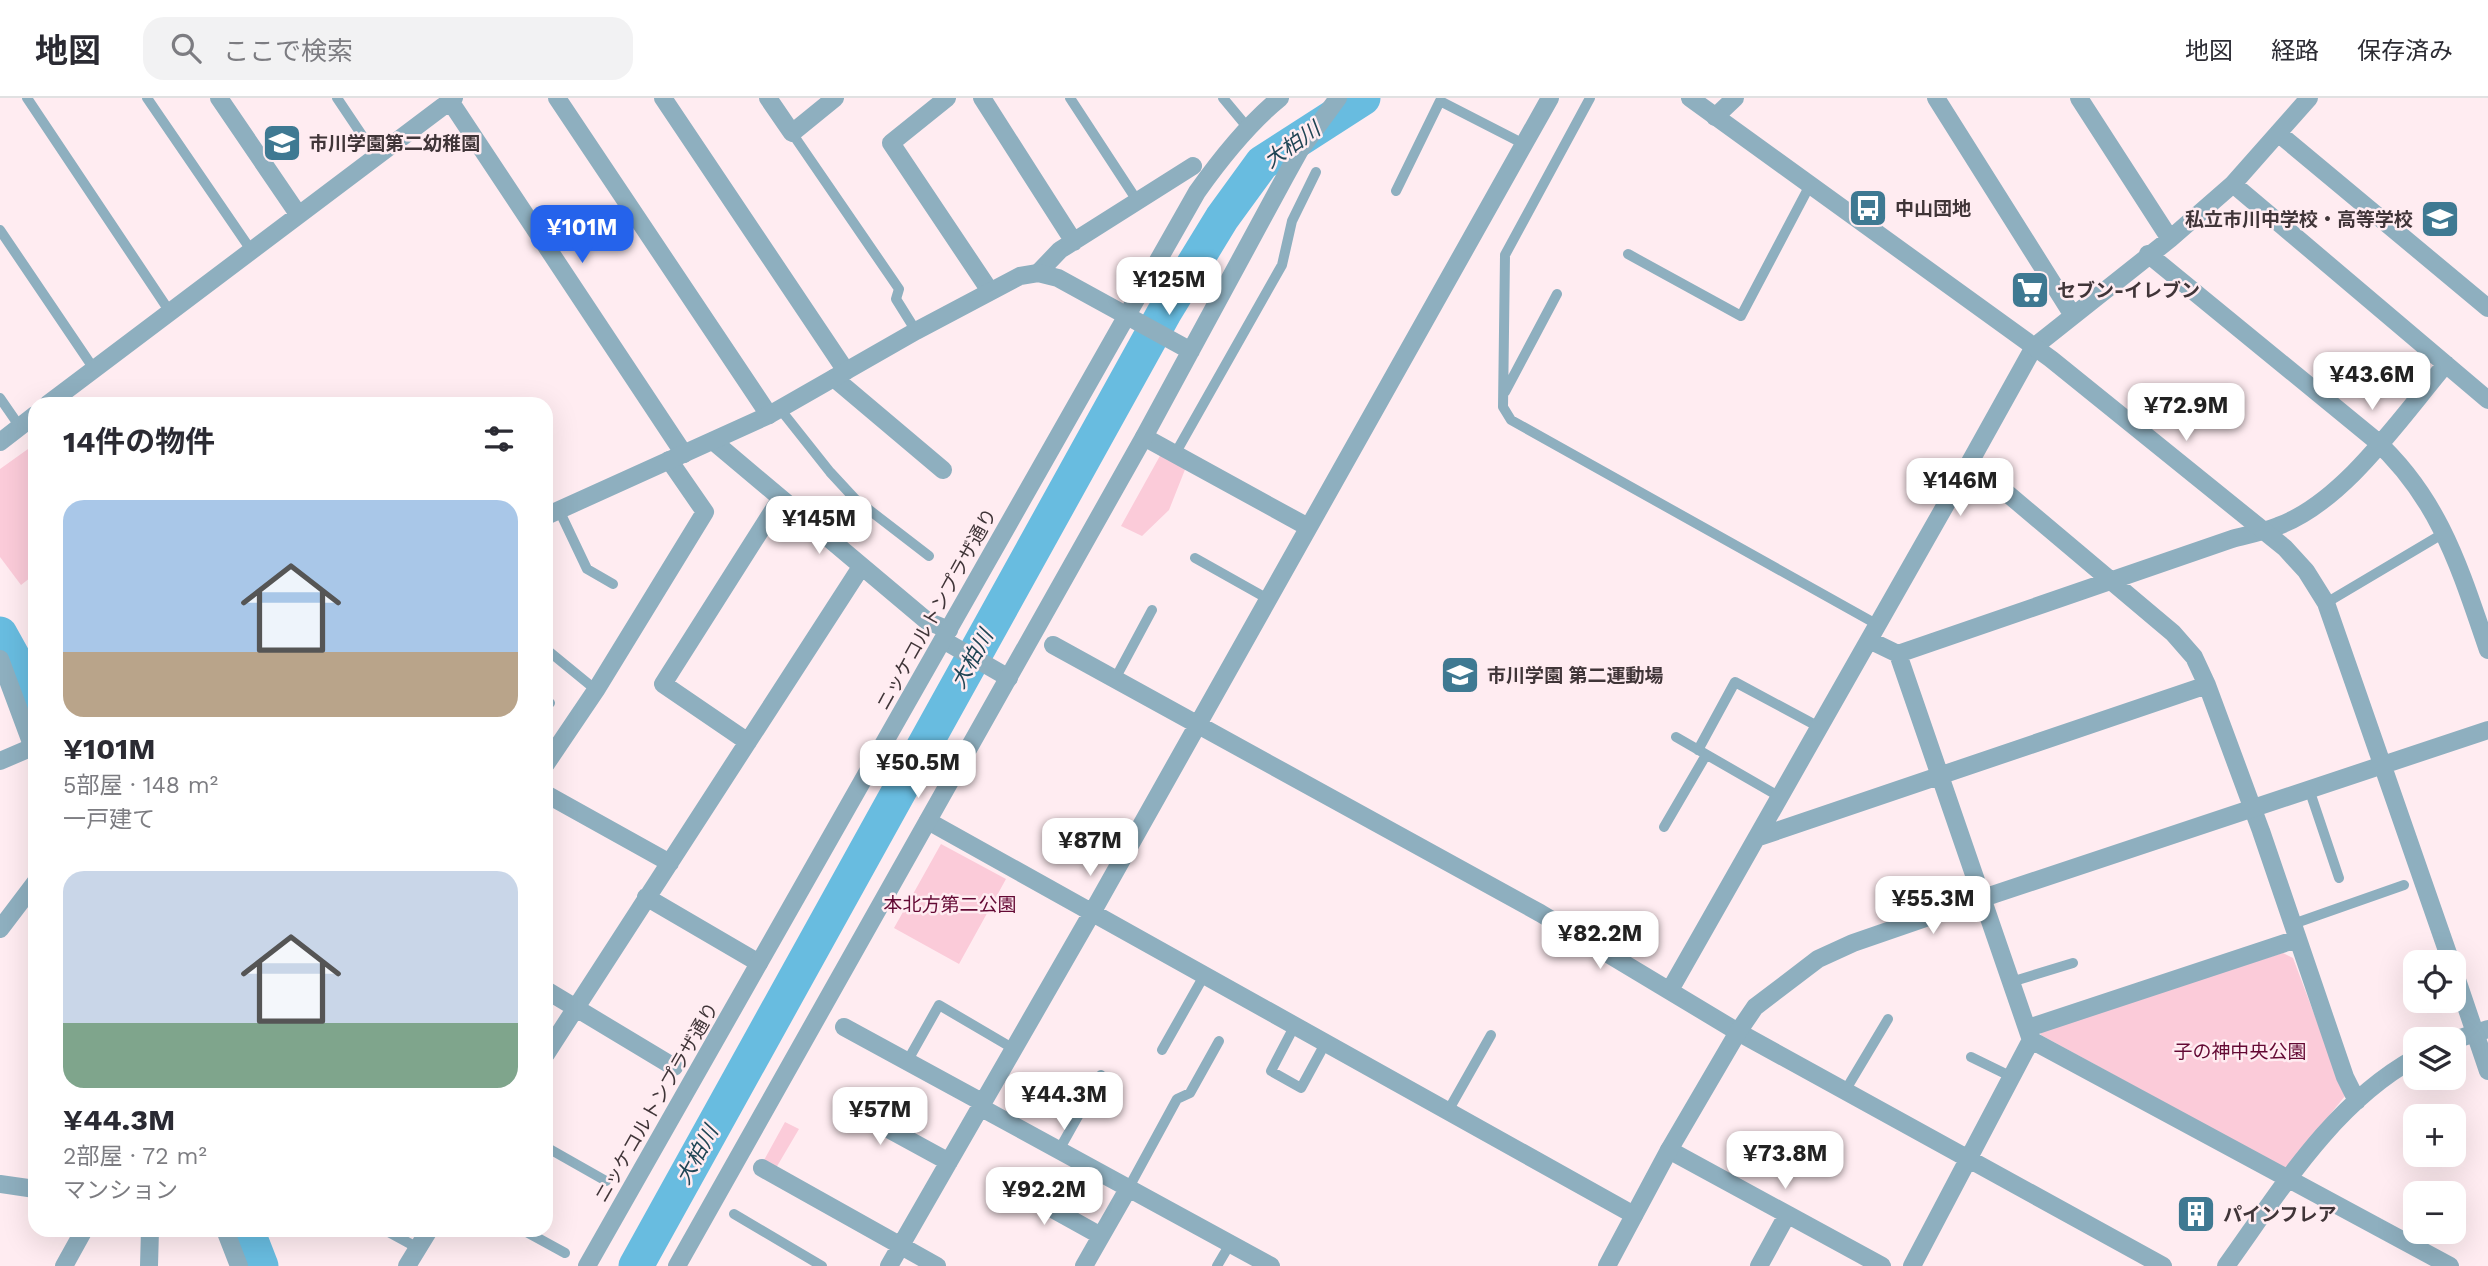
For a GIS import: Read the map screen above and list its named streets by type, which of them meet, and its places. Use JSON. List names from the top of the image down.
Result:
{
  "streets": {
    "street": ["ニッケコルトンプラザ通り"]
  },
  "water": ["大柏川"],
  "parks": ["本北方第二公園", "子の神中央公園"],
  "places": {
    "school or university": ["市川学園第二幼稚園", "私立市川中学校・高等学校", "市川学園 第二運動場"],
    "bus stop": ["中山団地"],
    "supermarket": ["セブン-イレブン"],
    "building": ["パインフレア"]
  },
  "page": {
    "header": "地図",
    "search": "ここで検索",
    "nav": ["地図", "経路", "保存済み"],
    "price": [
      "¥101M",
      "¥125M",
      "¥43.6M",
      "¥72.9M",
      "¥146M",
      "¥145M",
      "¥50.5M",
      "¥87M",
      "¥55.3M",
      "¥82.2M",
      "¥44.3M",
      "¥57M",
      "¥73.8M",
      "¥92.2M"
    ],
    "heading": "14件の物件",
    "list": [
      {
        "name": "¥101M",
        "note": "5部屋 · 148 m² · 一戸建て"
      },
      {
        "name": "¥44.3M",
        "note": "2部屋 · 72 m² · マンション"
      }
    ],
    "map_buttons": ["+", "−"]
  }
}
